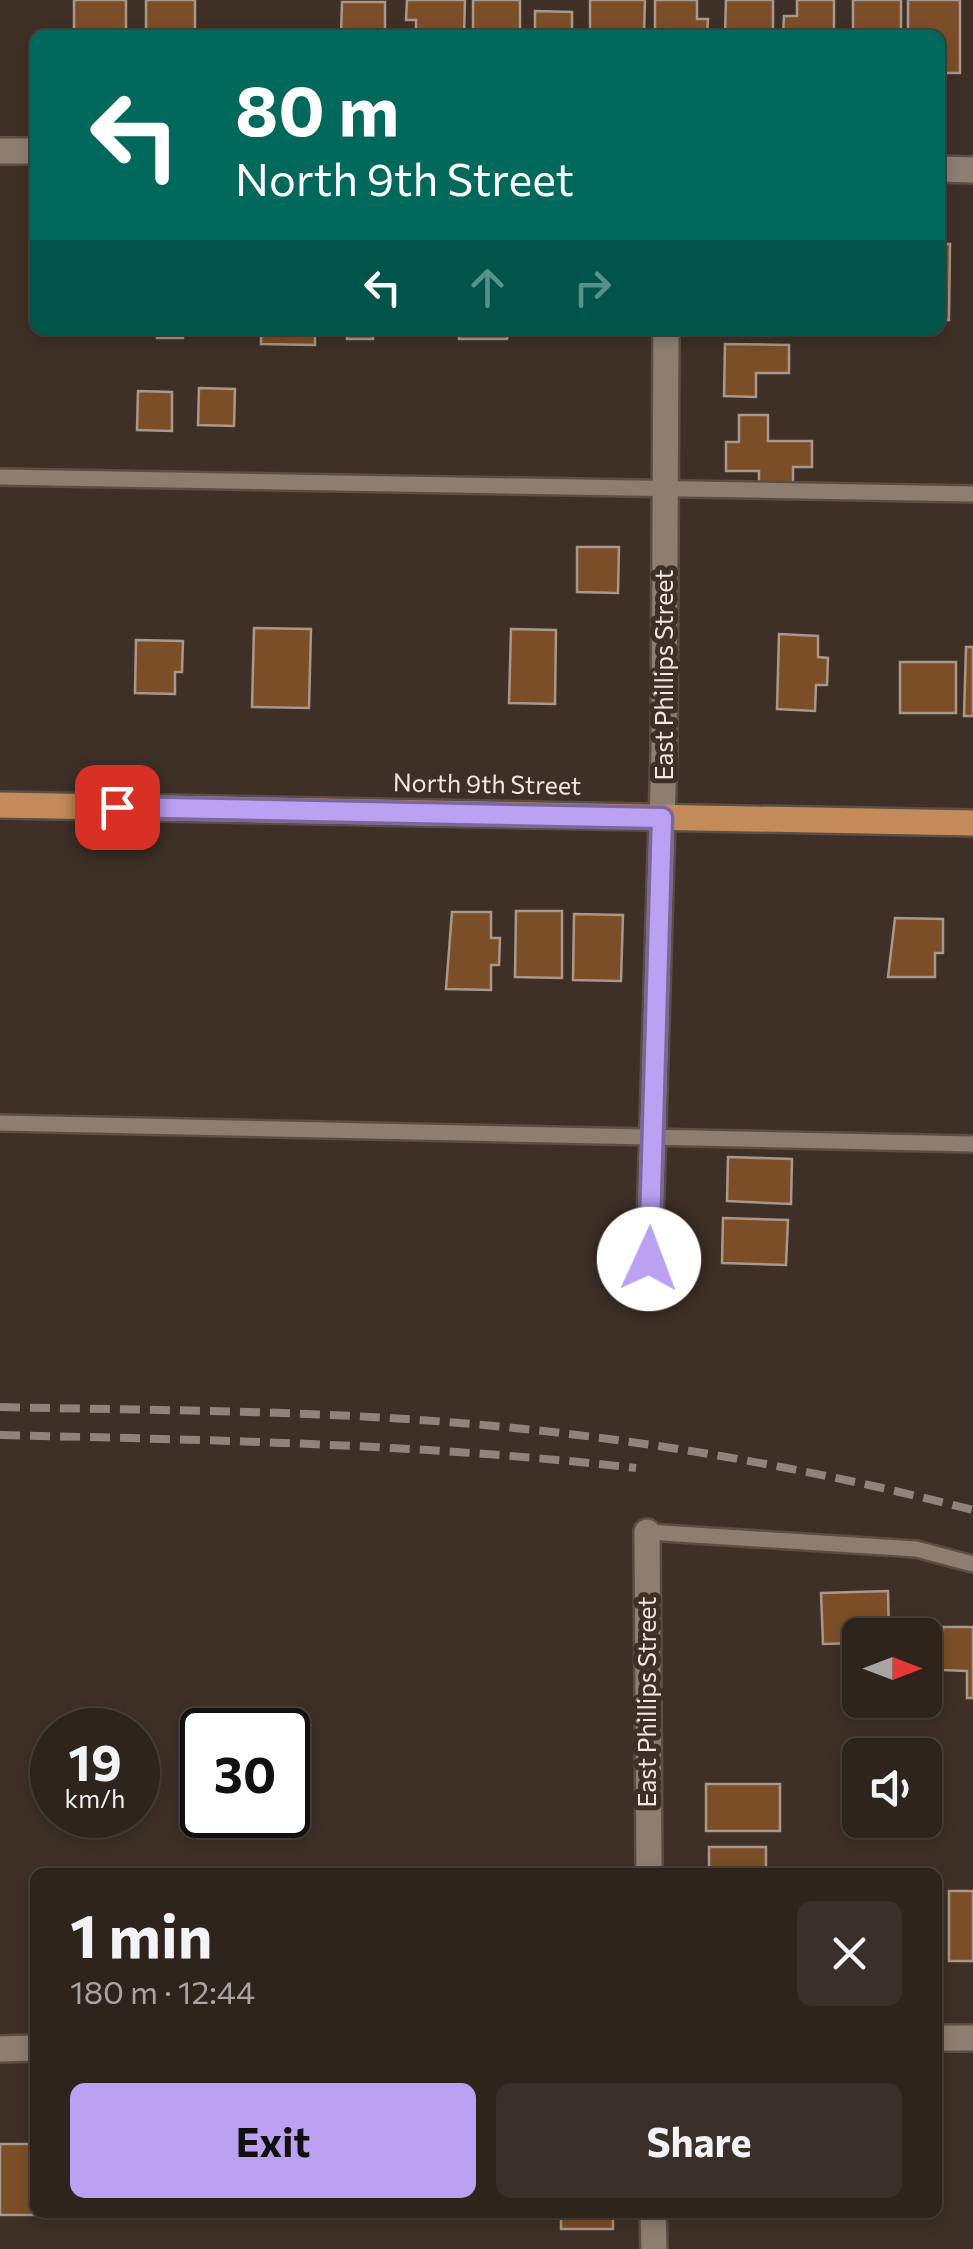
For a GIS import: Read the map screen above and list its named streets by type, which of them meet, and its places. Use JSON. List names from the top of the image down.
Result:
{
  "streets": {
    "main road": ["North 9th Street"],
    "street": ["East Phillips Street"]
  },
  "crossings": [
    ["East Phillips Street", "North 9th Street"]
  ],
  "north": "right",
  "page": {
    "turn": ["80 m", "North 9th Street"],
    "speed": "19 km/h",
    "limit": "30",
    "heading": ["1 min", "180 m · 12:44"],
    "buttons": ["Exit", "Share"]
  }
}
